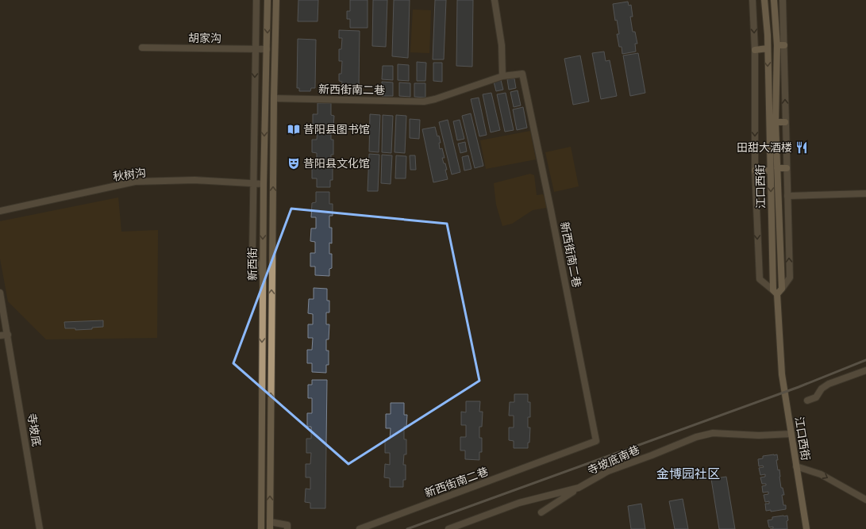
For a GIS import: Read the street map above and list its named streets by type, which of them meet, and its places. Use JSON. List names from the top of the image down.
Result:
{
  "streets": {
    "main road": ["江口西街", "新西街"],
    "street": [
      "胡家沟",
      "新西街南二巷",
      "秋树沟",
      "寺坡底",
      "寺坡底南巷"
    ]
  },
  "crossings": [
    ["胡家沟", "新西街"],
    ["新西街南二巷", "新西街"],
    ["秋树沟", "新西街"],
    ["江口西街", "寺坡底南巷"]
  ],
  "districts": ["金博园社区"],
  "places": {
    "library": ["昔阳县图书馆"],
    "restaurant": ["田甜大酒楼"],
    "theatre": ["昔阳县文化馆"]
  }
}
